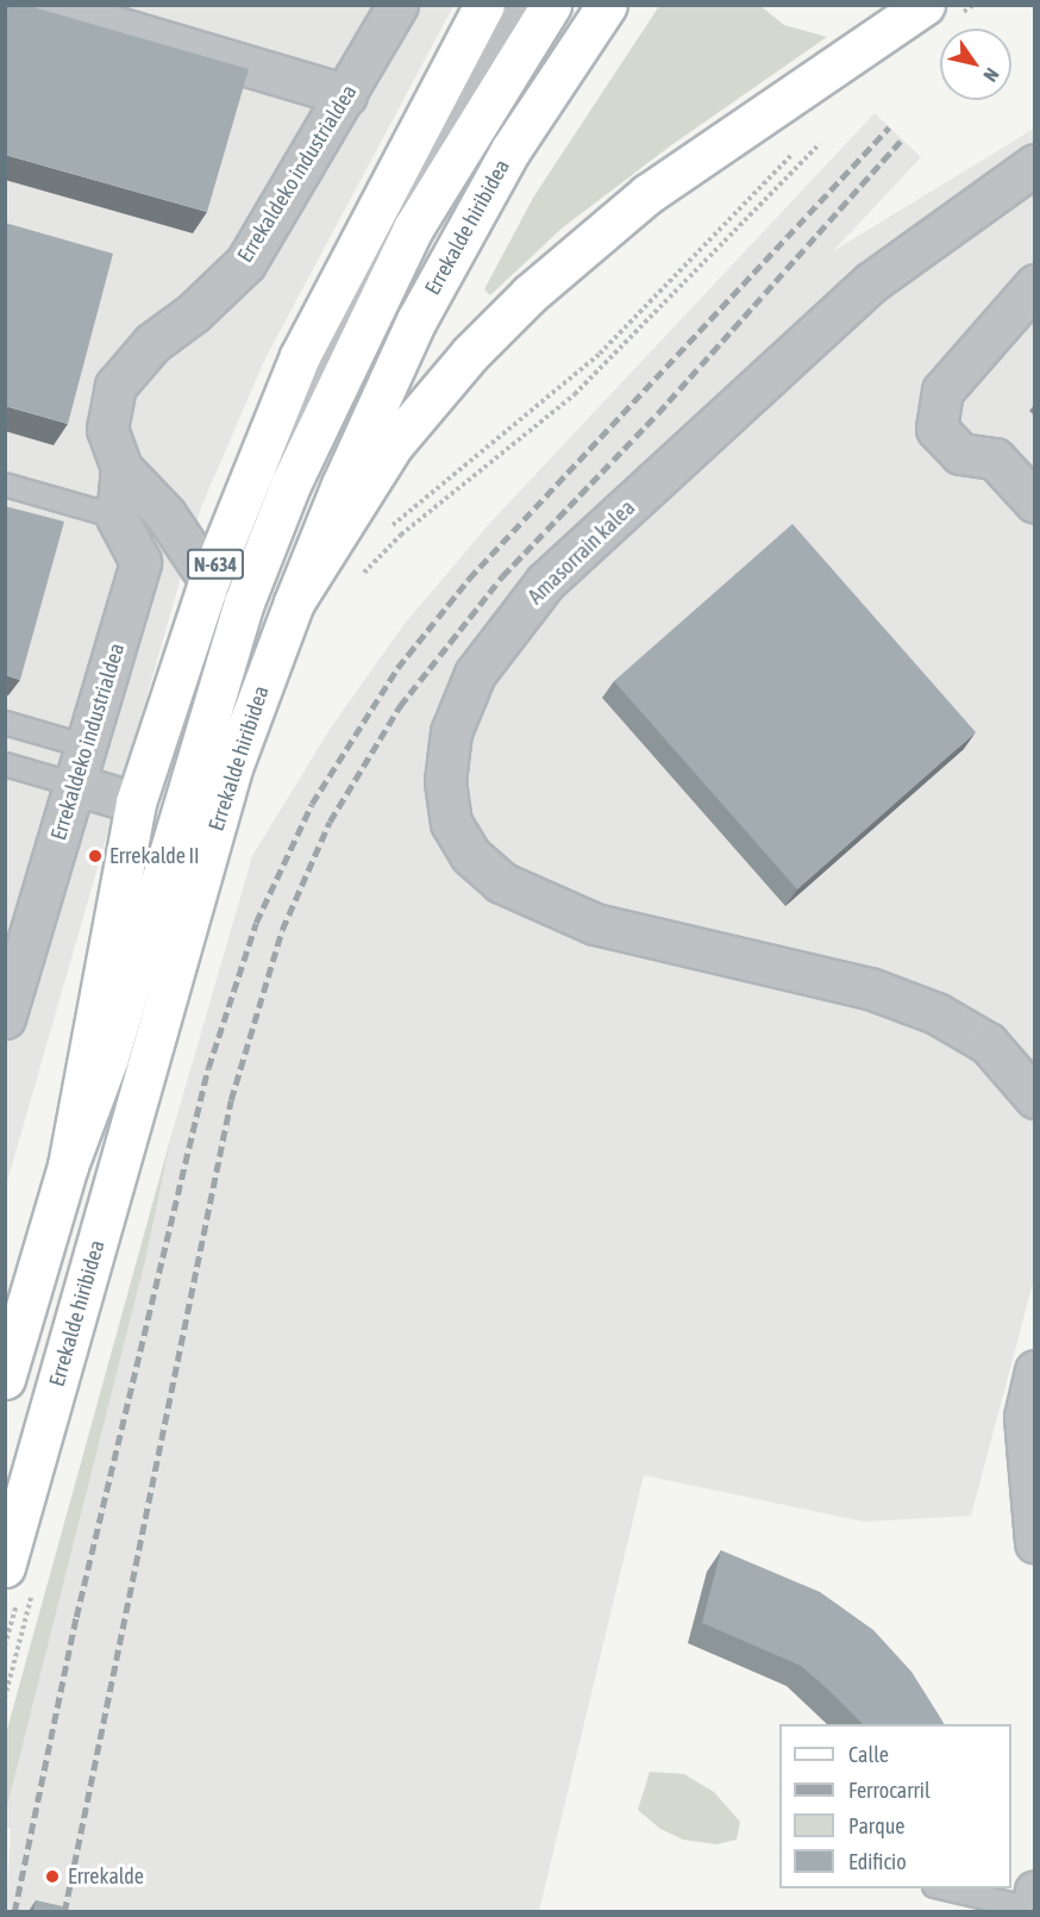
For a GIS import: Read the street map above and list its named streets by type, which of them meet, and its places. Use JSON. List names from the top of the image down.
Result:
{
  "streets": {
    "main road": ["Errekalde hiribidea", "N-634"],
    "street": ["Errekaldeko industrialdea", "Amasorrain kalea"]
  },
  "crossings": [
    ["Errekaldeko industrialdea", "N-634"],
    ["Errekalde hiribidea", "N-634"]
  ],
  "places": ["Errekalde II", "Errekalde"],
  "legend": [
    "Calle",
    "Ferrocarril",
    "Parque",
    "Edificio"
  ],
  "north": "bottom right"
}
